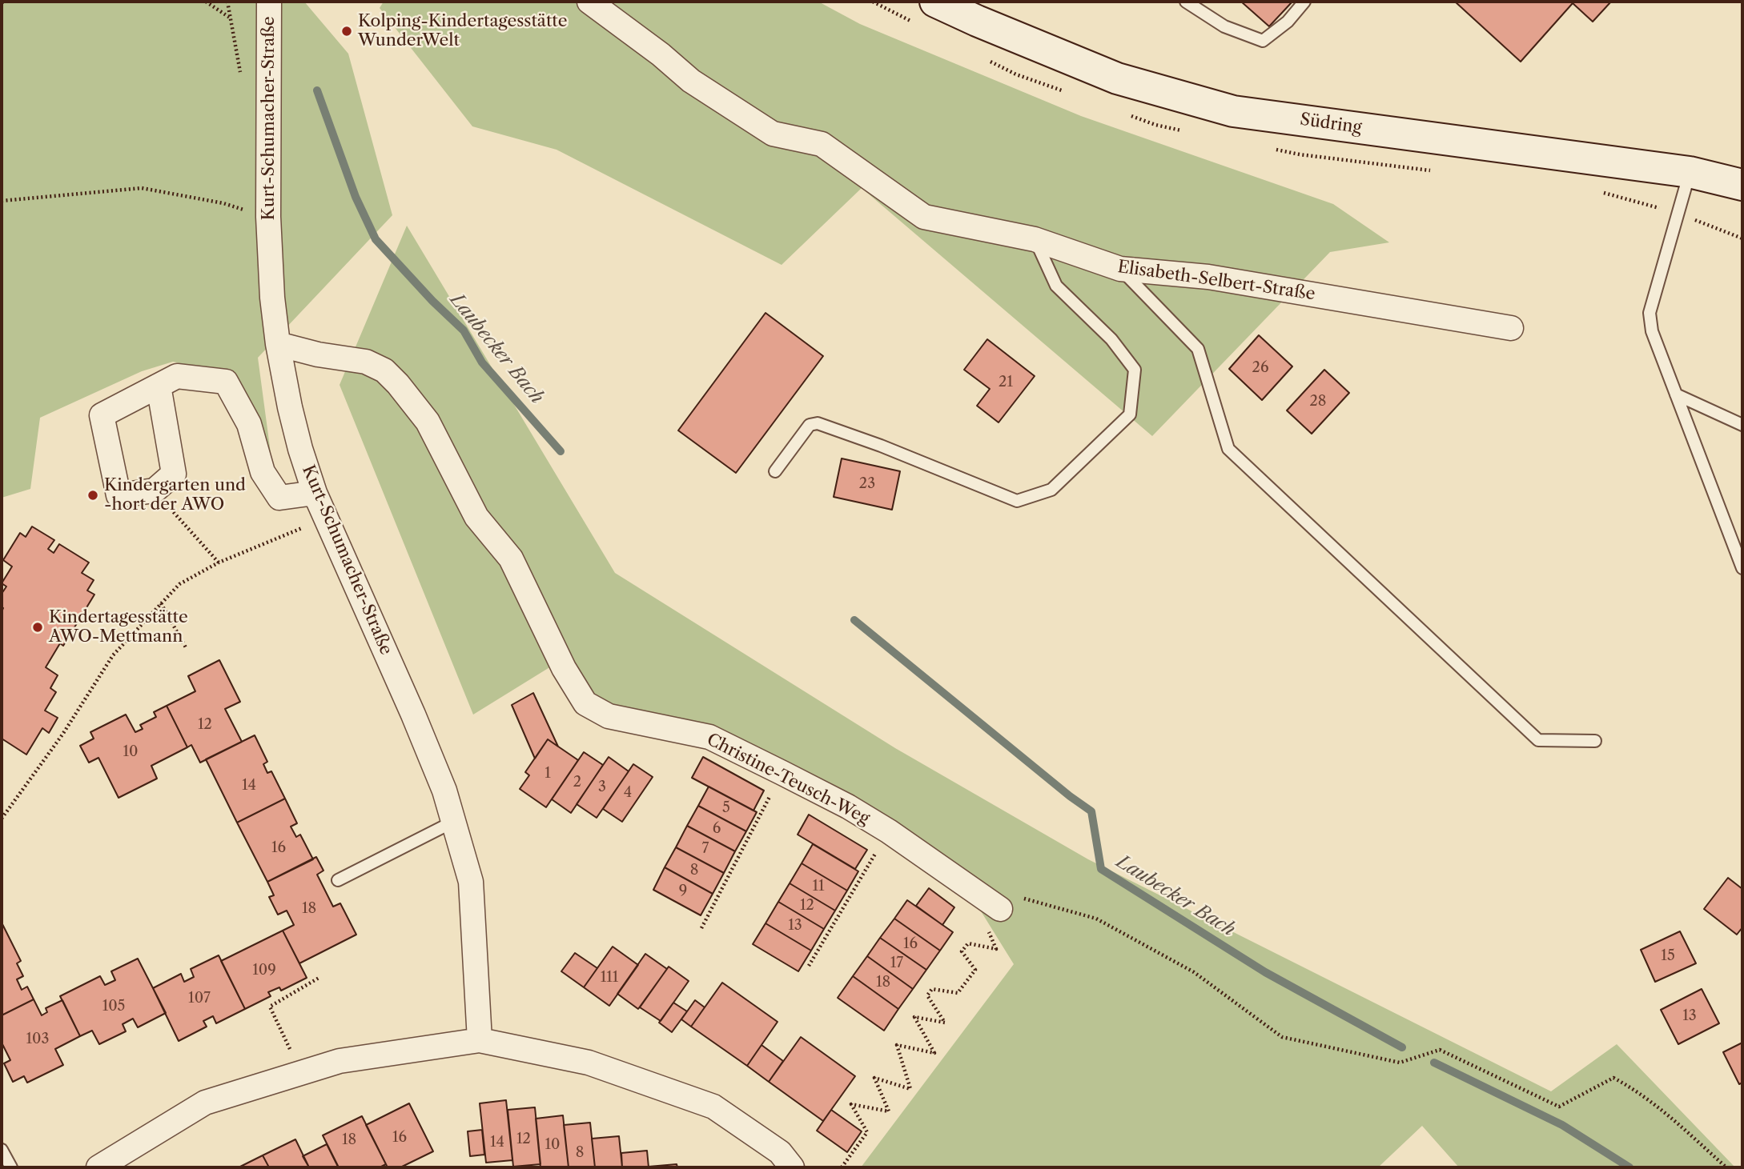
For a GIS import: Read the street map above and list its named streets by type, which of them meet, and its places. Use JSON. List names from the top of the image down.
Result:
{
  "streets": {
    "street": [
      "Kurt-Schumacher-Straße",
      "Südring",
      "Elisabeth-Selbert-Straße",
      "Christine-Teusch-Weg"
    ]
  },
  "crossings": [
    ["Kurt-Schumacher-Straße", "Christine-Teusch-Weg"]
  ],
  "water": ["Laubecker Bach"],
  "places": ["Kolping-Kindertagesstätte WunderWelt", "Kindergarten und -hort der AWO", "Kindertagesstätte AWO-Mettmann"],
  "house_numbers": [
    "26",
    "21",
    "28",
    "23",
    "12",
    "10",
    "1",
    "2",
    "14",
    "3",
    "4",
    "5",
    "6",
    "16",
    "7",
    "8",
    "11",
    "9",
    "12",
    "18",
    "13",
    "16",
    "15",
    "17",
    "109",
    "111",
    "18",
    "107",
    "105",
    "13",
    "103",
    "16",
    "12",
    "18",
    "14",
    "10",
    "8"
  ]
}
